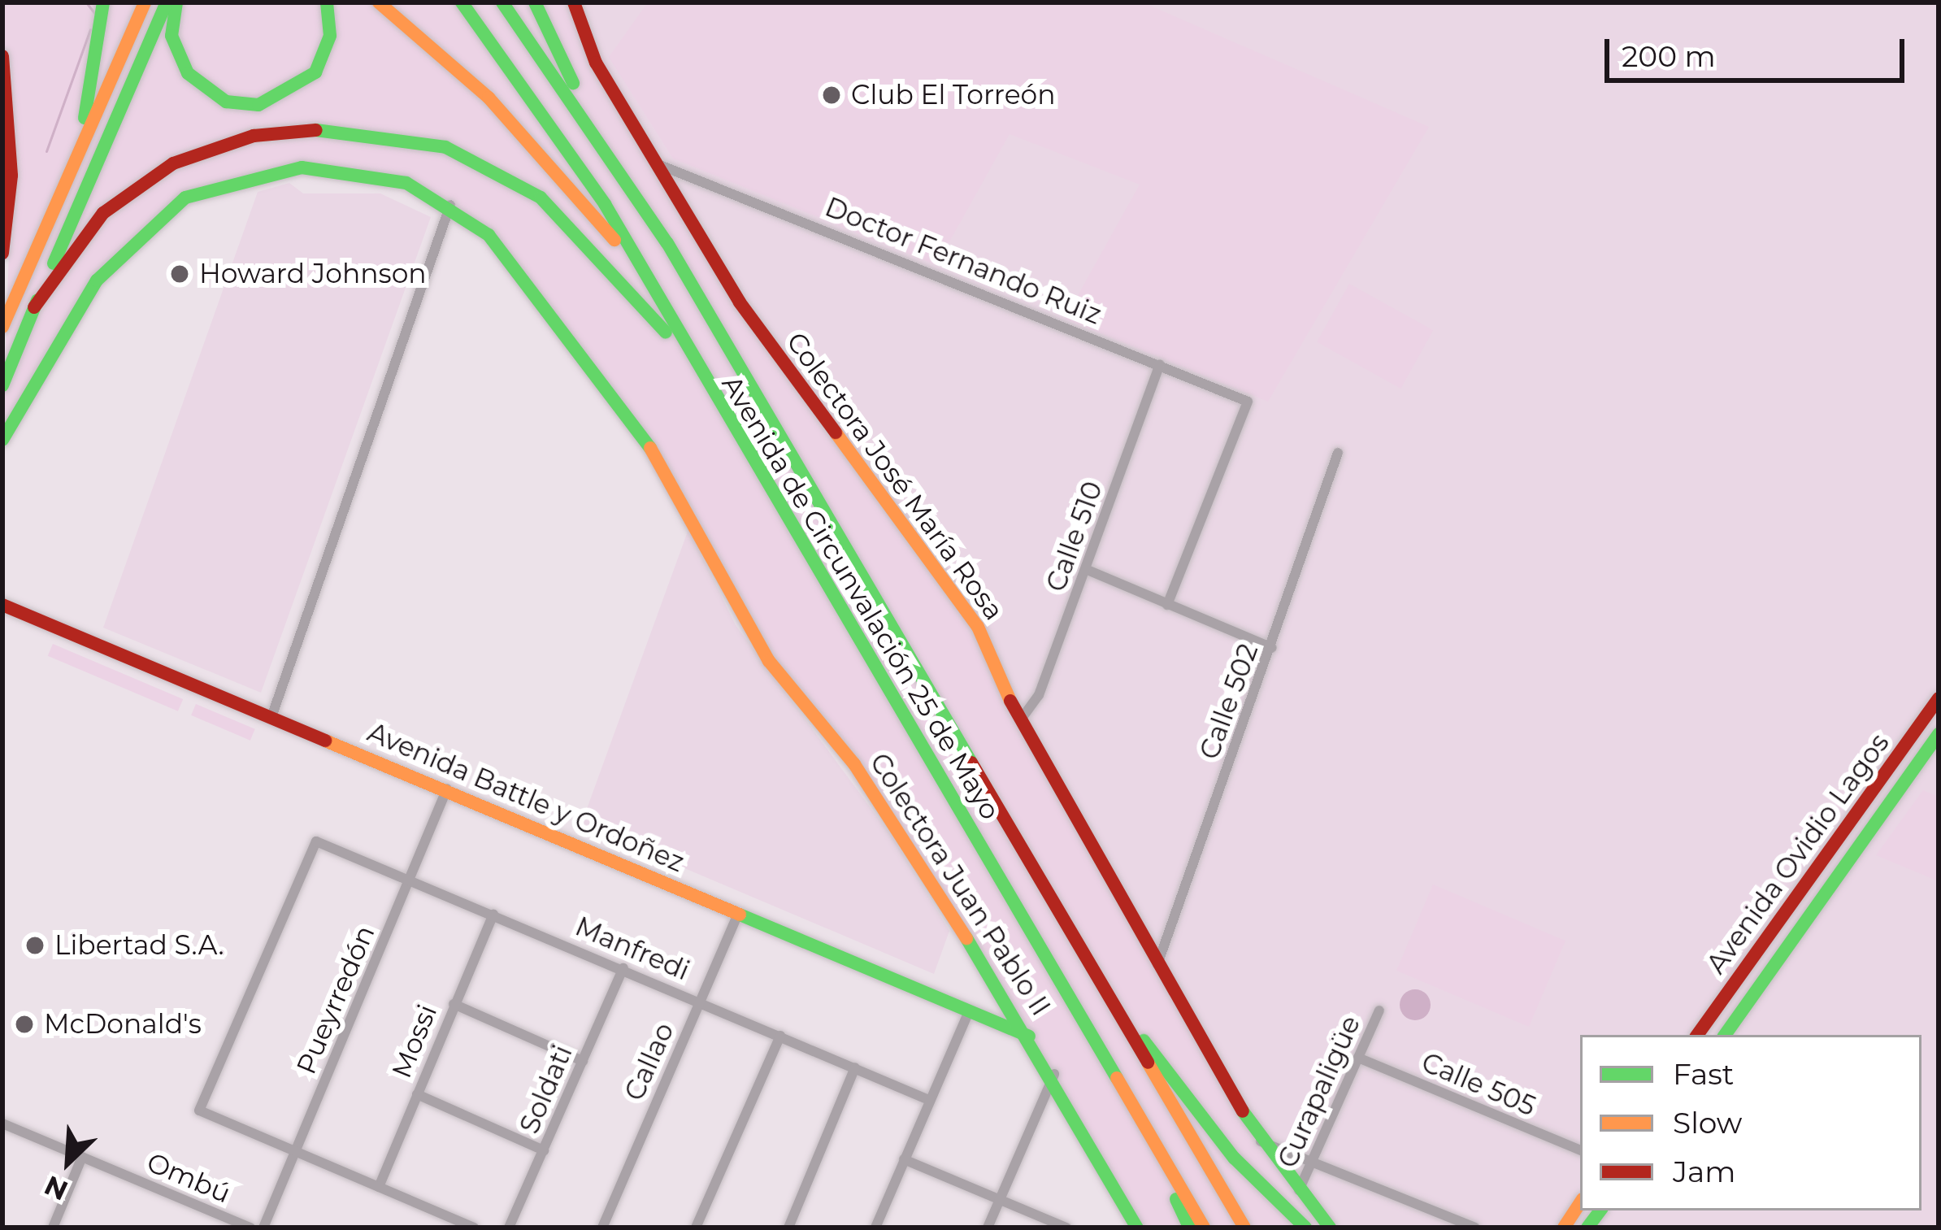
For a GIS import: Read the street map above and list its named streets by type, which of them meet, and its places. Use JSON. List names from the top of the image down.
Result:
{
  "streets": {
    "main road": [
      "Colectora José María Rosa",
      "Avenida de Circunvalación 25 de Mayo",
      "Avenida Battle y Ordoñez",
      "Avenida Ovidio Lagos",
      "Colectora Juan Pablo II"
    ],
    "street": [
      "Doctor Fernando Ruiz",
      "Calle 510",
      "Calle 502",
      "Manfredi",
      "Pueyrredón",
      "Mossi",
      "Callao",
      "Calle 505",
      "Soldati",
      "Curapaligüe",
      "Ombú"
    ]
  },
  "crossings": [
    ["Doctor Fernando Ruiz", "Colectora José María Rosa"],
    ["Doctor Fernando Ruiz", "Calle 510"],
    ["Colectora José María Rosa", "Calle 510"],
    ["Colectora José María Rosa", "Calle 502"],
    ["Colectora José María Rosa", "Curapaligüe"],
    ["Avenida Battle y Ordoñez", "Colectora Juan Pablo II"],
    ["Avenida Battle y Ordoñez", "Pueyrredón"],
    ["Avenida Battle y Ordoñez", "Callao"],
    ["Manfredi", "Pueyrredón"],
    ["Manfredi", "Mossi"],
    ["Manfredi", "Callao"],
    ["Manfredi", "Soldati"],
    ["Calle 505", "Curapaligüe"]
  ],
  "places": [
    "Club El Torreón",
    "Howard Johnson",
    "Libertad S.A.",
    "McDonald's"
  ],
  "legend": ["Fast", "Slow", "Jam"],
  "scale_bar": "200 m",
  "north": "bottom left"
}
